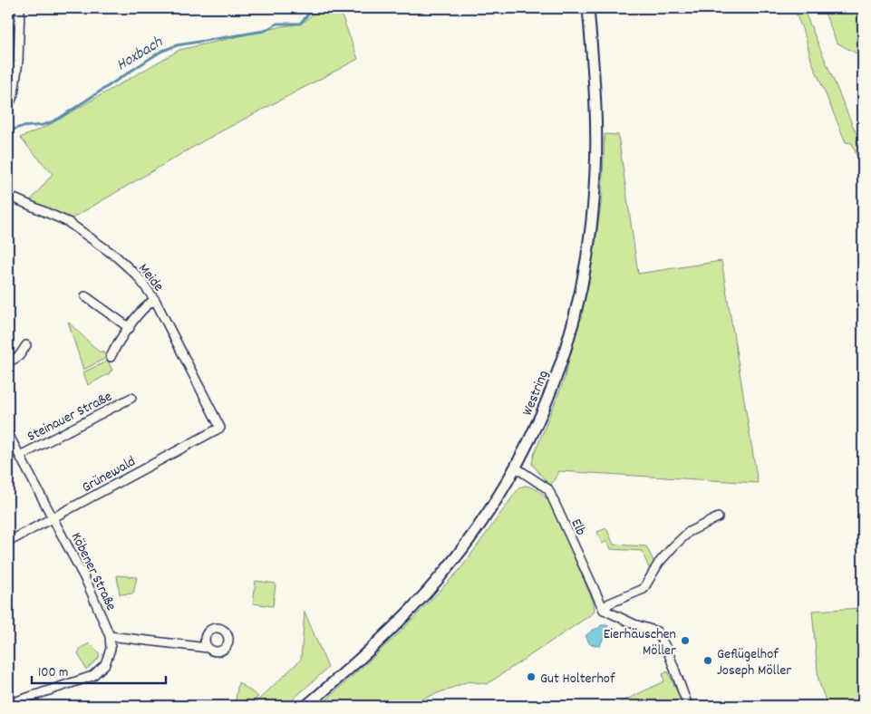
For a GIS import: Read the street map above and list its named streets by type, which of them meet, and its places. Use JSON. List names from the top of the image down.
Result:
{
  "streets": {
    "main road": ["Westring"],
    "street": [
      "Meide",
      "Steinauer Straße",
      "Grünewald",
      "Elb",
      "Köbener Straße"
    ]
  },
  "crossings": [
    ["Meide", "Grünewald"],
    ["Westring", "Elb"],
    ["Steinauer Straße", "Grünewald"],
    ["Steinauer Straße", "Köbener Straße"],
    ["Grünewald", "Köbener Straße"]
  ],
  "water": ["Hoxbach"],
  "places": ["Eierhäuschen Möller", "Geflügelhof Joseph Möller", "Gut Holterhof"],
  "scale_bar": "100 m"
}
